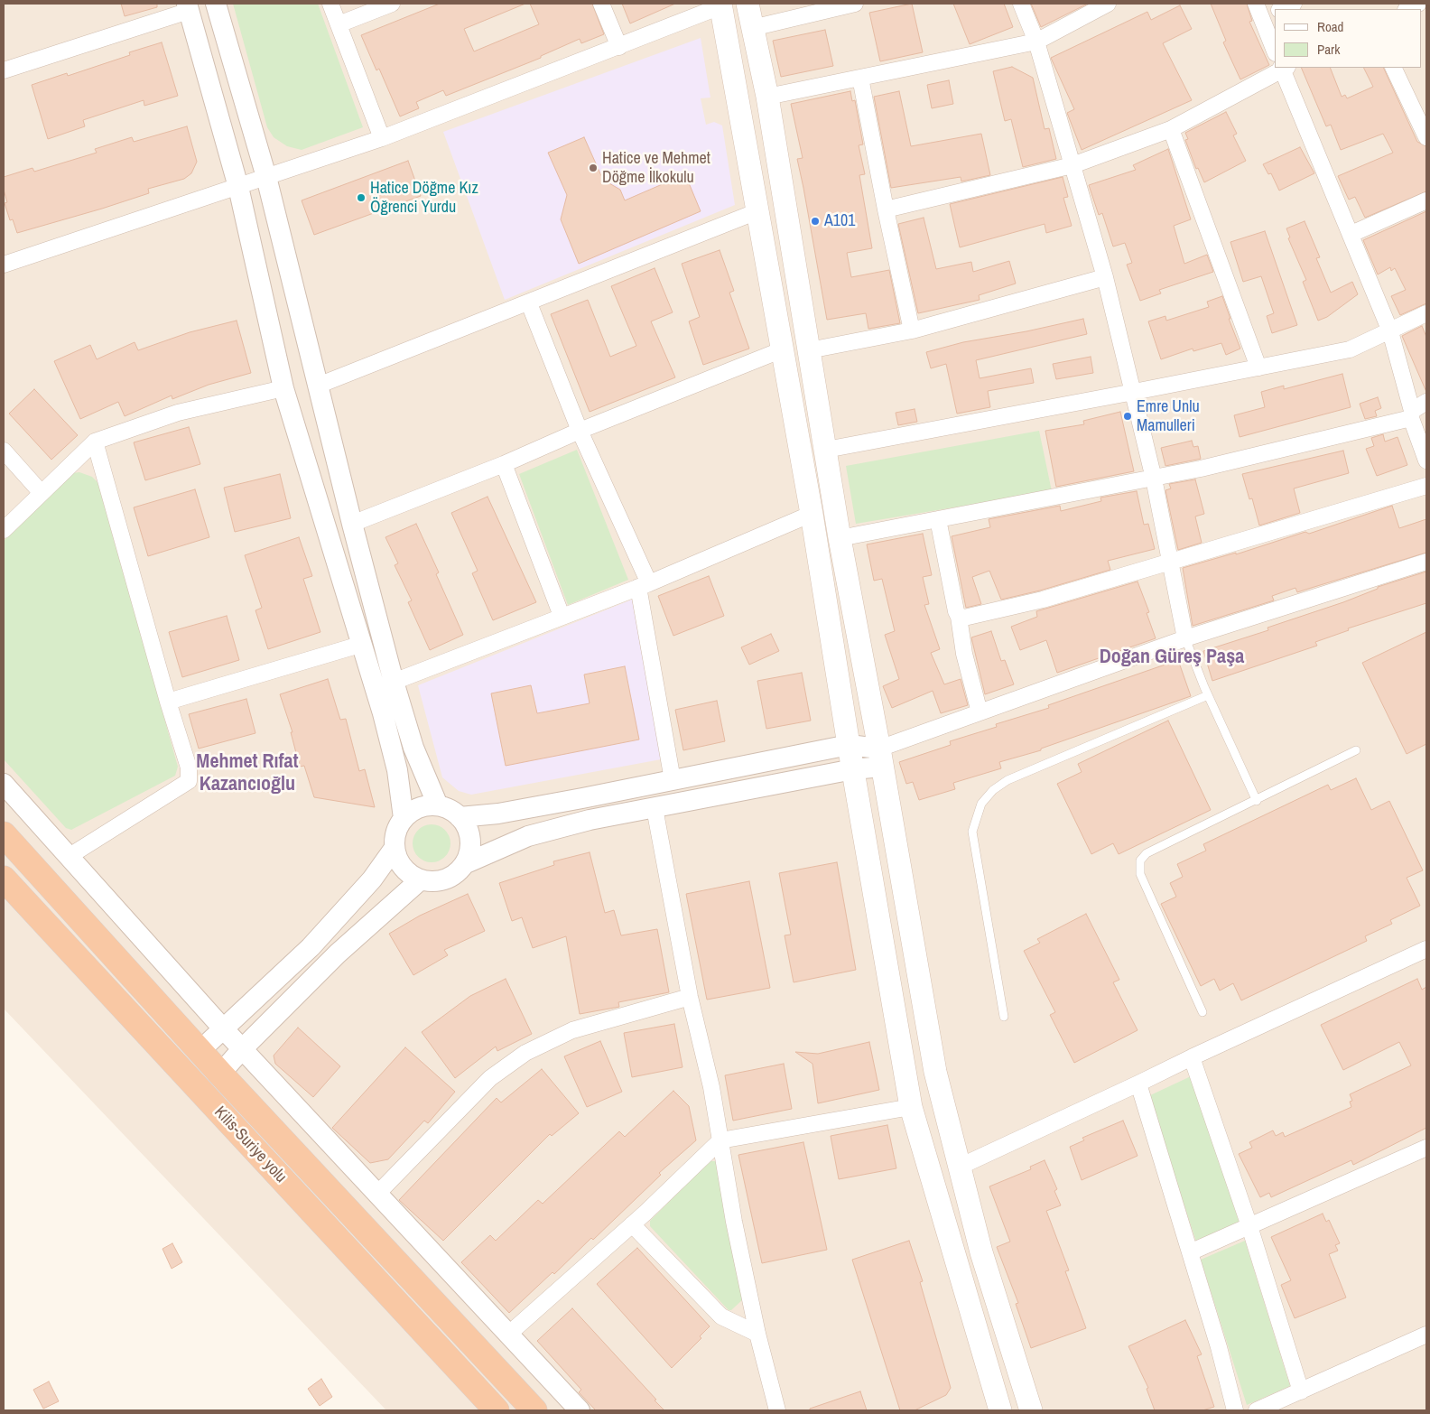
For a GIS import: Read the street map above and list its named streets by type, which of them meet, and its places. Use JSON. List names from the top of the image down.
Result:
{
  "streets": {
    "highway": ["Kilis-Suriye yolu"]
  },
  "districts": ["Doğan Güreş Paşa", "Mehmet Rıfat Kazancıoğlu"],
  "places": [
    "Hatice ve Mehmet Döğme İlkokulu",
    "Hatice Döğme Kız Öğrenci Yurdu",
    "A101",
    "Emre Unlu Mamulleri"
  ],
  "legend": ["Road", "Park"]
}
